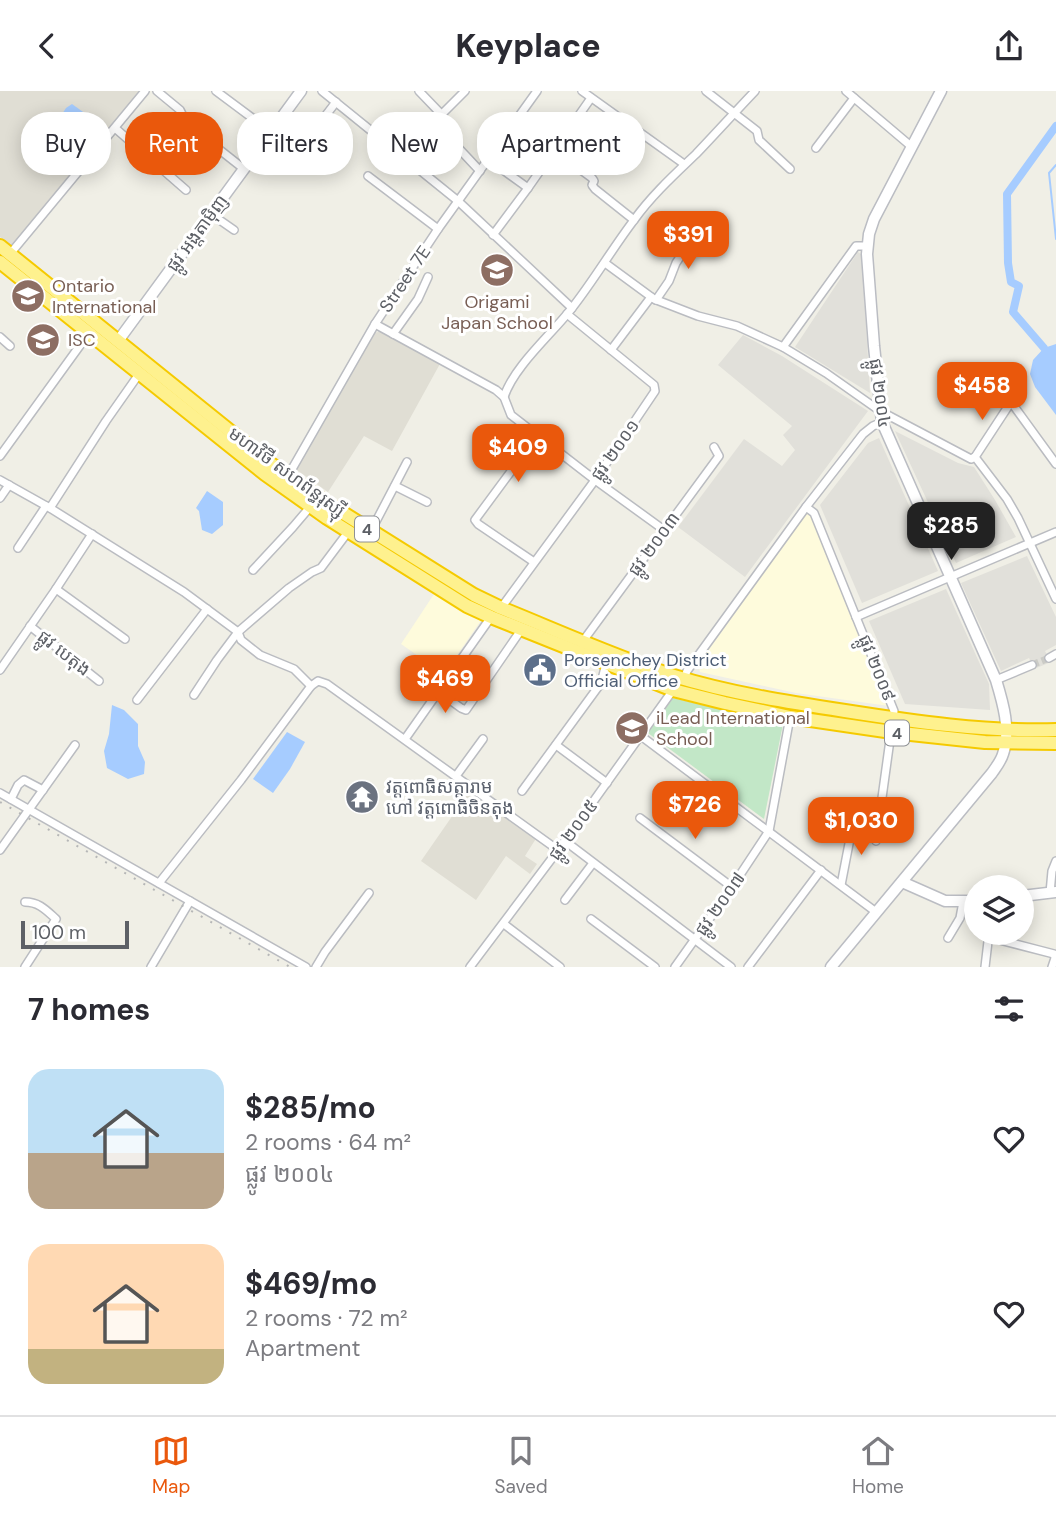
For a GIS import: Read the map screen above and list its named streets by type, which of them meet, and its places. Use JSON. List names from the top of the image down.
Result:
{
  "streets": {
    "highway": ["មហាវិថី សហព័ន្ធរុស្ស៊ី", "4"],
    "main road": ["ផ្លូវ អង្តតាម៉ិញ", "ផ្លូវ ២០០៤"],
    "street": [
      "Street 7E",
      "ផ្លូវ ២០០១",
      "ផ្លូវ ២០០៣",
      "ផ្លូវ បេតុង",
      "ផ្លូវ ២០០៩",
      "ផ្លូវ ២០០៥",
      "ផ្លូវ ២០០៧"
    ]
  },
  "crossings": [
    ["ផ្លូវ អង្តតាម៉ិញ", "មហាវិថី សហព័ន្ធរុស្ស៊ី"],
    ["Street 7E", "មហាវិថី សហព័ន្ធរុស្ស៊ី"],
    ["ផ្លូវ ២០០៤", "មហាវិថី សហព័ន្ធរុស្ស៊ី"],
    ["ផ្លូវ ២០០១", "មហាវិថី សហព័ន្ធរុស្ស៊ី"],
    ["មហាវិថី សហព័ន្ធរុស្ស៊ី", "ផ្លូវ ២០០៣"],
    ["មហាវិថី សហព័ន្ធរុស្ស៊ី", "ផ្លូវ ២០០៩"],
    ["មហាវិថី សហព័ន្ធរុស្ស៊ី", "ផ្លូវ ២០០៥"],
    ["មហាវិថី សហព័ន្ធរុស្ស៊ី", "ផ្លូវ ២០០៧"]
  ],
  "places": {
    "school or university": [
      "Origami Japan School",
      "Ontario International",
      "ISC",
      "iLead International School"
    ],
    "public building": ["Porsenchey District Official Office"],
    "temple": ["វត្តពោធិសត្តារាម ហៅ វត្តពោធិចិនតុង"]
  },
  "scale_bar": "100 m",
  "page": {
    "header": "Keyplace",
    "chip": [
      "Buy",
      "Rent",
      "Filters",
      "New",
      "Apartment"
    ],
    "price": [
      "$391",
      "$458",
      "$409",
      "$285",
      "$469",
      "$726",
      "$1,030"
    ],
    "scale": "100 m",
    "heading": "7 homes",
    "list": [
      {
        "name": "$285/mo",
        "note": "2 rooms · 64 m² · ផ្លូវ ២០០៤"
      },
      {
        "name": "$469/mo",
        "note": "2 rooms · 72 m² · Apartment"
      }
    ],
    "tabs": ["Map", "Saved", "Home"]
  }
}
